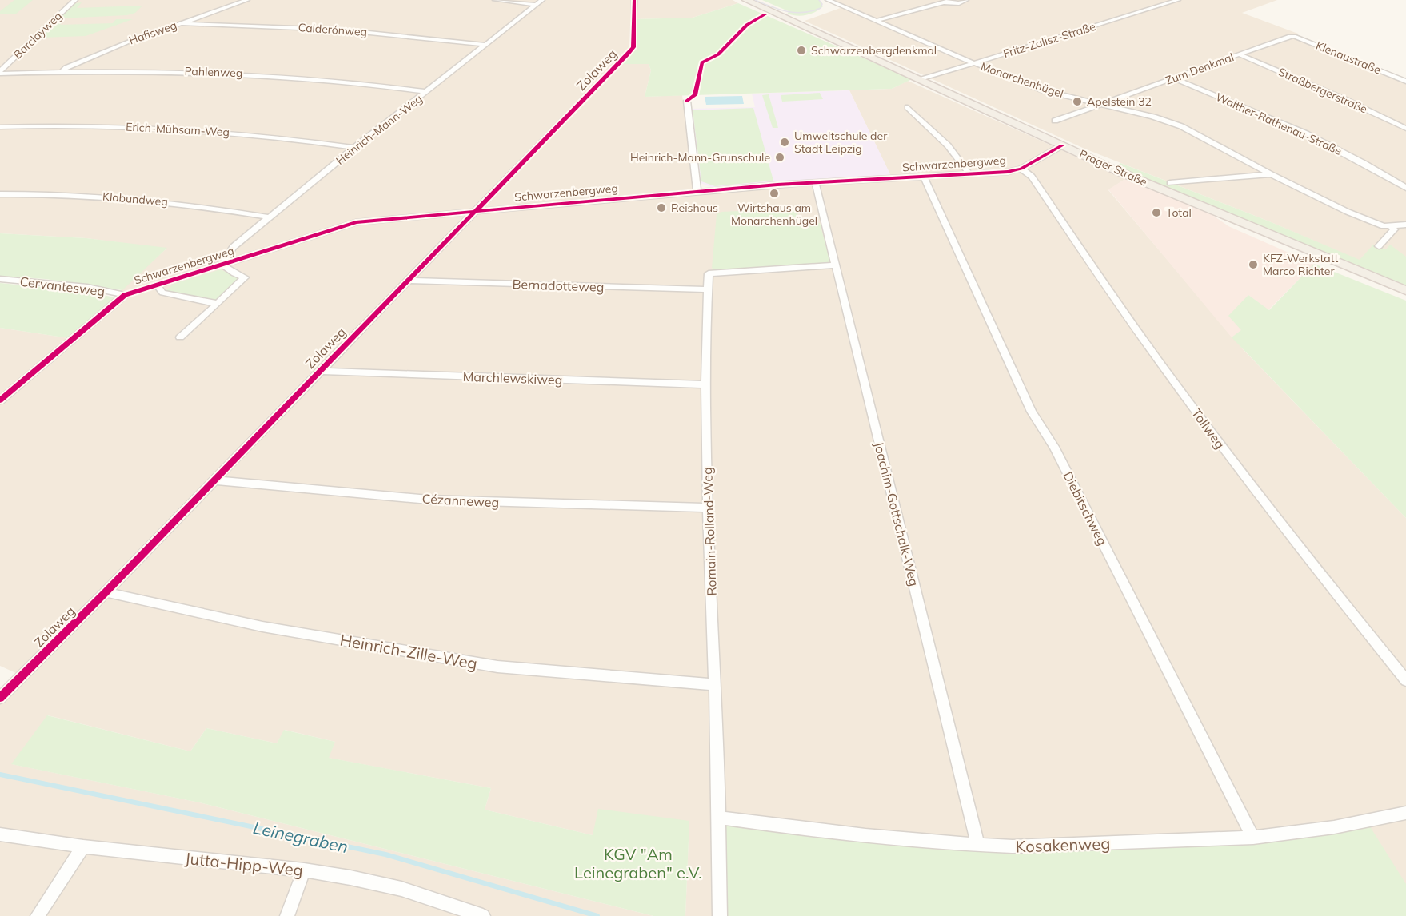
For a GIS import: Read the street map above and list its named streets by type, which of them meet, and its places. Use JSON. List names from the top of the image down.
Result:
{
  "streets": {
    "main road": ["Prager Straße"],
    "street": [
      "Calderónweg",
      "Hafisweg",
      "Barclayweg",
      "Fritz-Zalisz-Straße",
      "Klenaustraße",
      "Zum Denkmal",
      "Zolaweg",
      "Pahlenweg",
      "Monarchenhügel",
      "Straßbergerstraße",
      "Walther-Rathenau-Straße",
      "Erich-Mühsam-Weg",
      "Heinrich-Mann-Weg",
      "Schwarzenbergweg",
      "Klabundweg",
      "Bernadotteweg",
      "Cervantesweg",
      "Marchlewskiweg",
      "Tollweg",
      "Cézanneweg",
      "Diebitschweg",
      "Joachim-Gottschalk-Weg",
      "Romain-Rolland-Weg",
      "Heinrich-Zille-Weg",
      "Kosakenweg",
      "Jutta-Hipp-Weg"
    ]
  },
  "crossings": [
    ["Calderónweg", "Hafisweg"],
    ["Calderónweg", "Heinrich-Mann-Weg"],
    ["Hafisweg", "Pahlenweg"],
    ["Barclayweg", "Pahlenweg"],
    ["Fritz-Zalisz-Straße", "Monarchenhügel"],
    ["Fritz-Zalisz-Straße", "Prager Straße"],
    ["Klenaustraße", "Zum Denkmal"],
    ["Zum Denkmal", "Monarchenhügel"],
    ["Zum Denkmal", "Straßbergerstraße"],
    ["Zum Denkmal", "Walther-Rathenau-Straße"],
    ["Zolaweg", "Schwarzenbergweg"],
    ["Zolaweg", "Bernadotteweg"],
    ["Zolaweg", "Marchlewskiweg"],
    ["Zolaweg", "Cézanneweg"],
    ["Zolaweg", "Heinrich-Zille-Weg"],
    ["Pahlenweg", "Heinrich-Mann-Weg"],
    ["Erich-Mühsam-Weg", "Heinrich-Mann-Weg"],
    ["Heinrich-Mann-Weg", "Schwarzenbergweg"],
    ["Heinrich-Mann-Weg", "Klabundweg"],
    ["Schwarzenbergweg", "Prager Straße"],
    ["Schwarzenbergweg", "Cervantesweg"],
    ["Schwarzenbergweg", "Tollweg"],
    ["Schwarzenbergweg", "Diebitschweg"],
    ["Schwarzenbergweg", "Joachim-Gottschalk-Weg"],
    ["Bernadotteweg", "Romain-Rolland-Weg"],
    ["Marchlewskiweg", "Romain-Rolland-Weg"],
    ["Cézanneweg", "Romain-Rolland-Weg"],
    ["Diebitschweg", "Kosakenweg"],
    ["Joachim-Gottschalk-Weg", "Romain-Rolland-Weg"],
    ["Joachim-Gottschalk-Weg", "Kosakenweg"],
    ["Romain-Rolland-Weg", "Heinrich-Zille-Weg"],
    ["Romain-Rolland-Weg", "Kosakenweg"]
  ],
  "water": ["Leinegraben"],
  "parks": ["KGV \"Am Leinegraben\" e.V."],
  "places": [
    "Schwarzenbergdenkmal",
    "Apelstein 32",
    "Umweltschule der Stadt Leipzig",
    "Heinrich-Mann-Grunschule",
    "Wirtshaus am Monarchenhügel",
    "Reishaus",
    "Total",
    "KFZ-Werkstatt Marco Richter"
  ]
}
